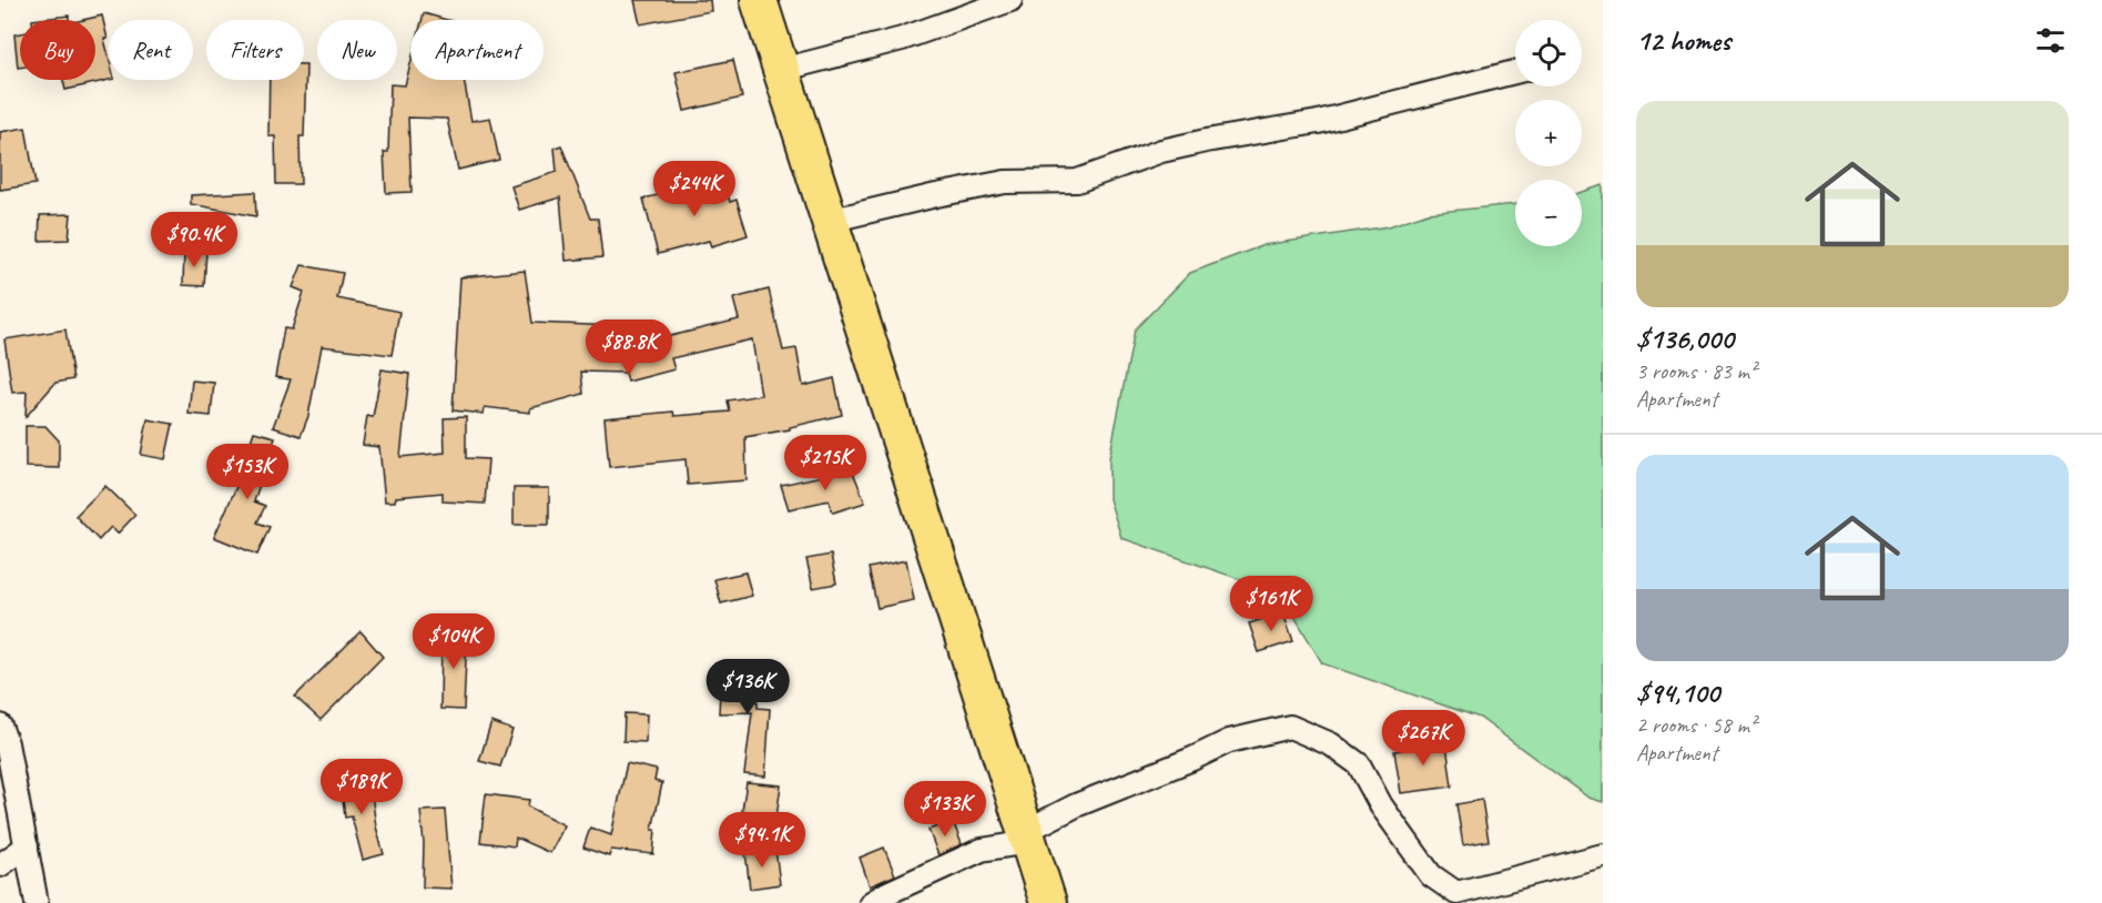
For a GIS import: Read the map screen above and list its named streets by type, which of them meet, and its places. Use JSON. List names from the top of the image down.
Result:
{
  "page": {
    "heading": "12 homes",
    "map_buttons": ["+", "−"],
    "chip": [
      "Buy",
      "Rent",
      "Filters",
      "New",
      "Apartment"
    ],
    "list": [
      {
        "name": "$136,000",
        "note": "3 rooms · 83 m² · Apartment"
      },
      {
        "name": "$94,100",
        "note": "2 rooms · 58 m² · Apartment"
      }
    ],
    "price": [
      "$244K",
      "$90.4K",
      "$88.8K",
      "$215K",
      "$153K",
      "$161K",
      "$104K",
      "$136K",
      "$267K",
      "$189K",
      "$133K",
      "$94.1K"
    ]
  }
}
